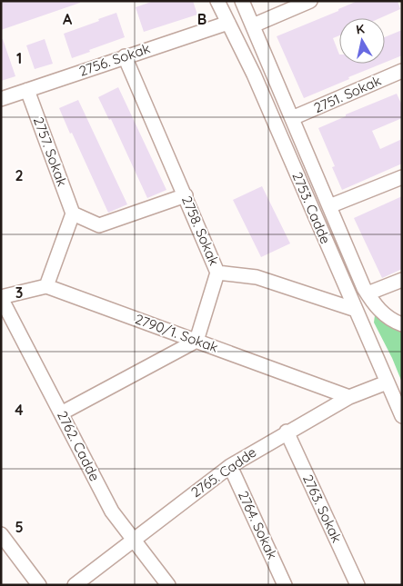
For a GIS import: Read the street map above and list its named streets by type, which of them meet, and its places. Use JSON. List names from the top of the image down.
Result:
{
  "streets": {
    "street": [
      "2756. Sokak",
      "2751. Sokak",
      "2757. Sokak",
      "2753. Cadde",
      "2758. Sokak",
      "2790/1. Sokak",
      "2762. Cadde",
      "2765. Cadde",
      "2763. Sokak",
      "2764. Sokak"
    ]
  },
  "crossings": [
    ["2756. Sokak", "2757. Sokak"],
    ["2756. Sokak", "2753. Cadde"],
    ["2756. Sokak", "2758. Sokak"],
    ["2753. Cadde", "2765. Cadde"],
    ["2758. Sokak", "2790/1. Sokak"],
    ["2790/1. Sokak", "2765. Cadde"],
    ["2762. Cadde", "2765. Cadde"],
    ["2765. Cadde", "2763. Sokak"],
    ["2765. Cadde", "2764. Sokak"]
  ],
  "north": "top",
  "grid": {
    "columns": ["A", "B"],
    "rows": [
      "1",
      "2",
      "3",
      "4",
      "5"
    ]
  }
}
